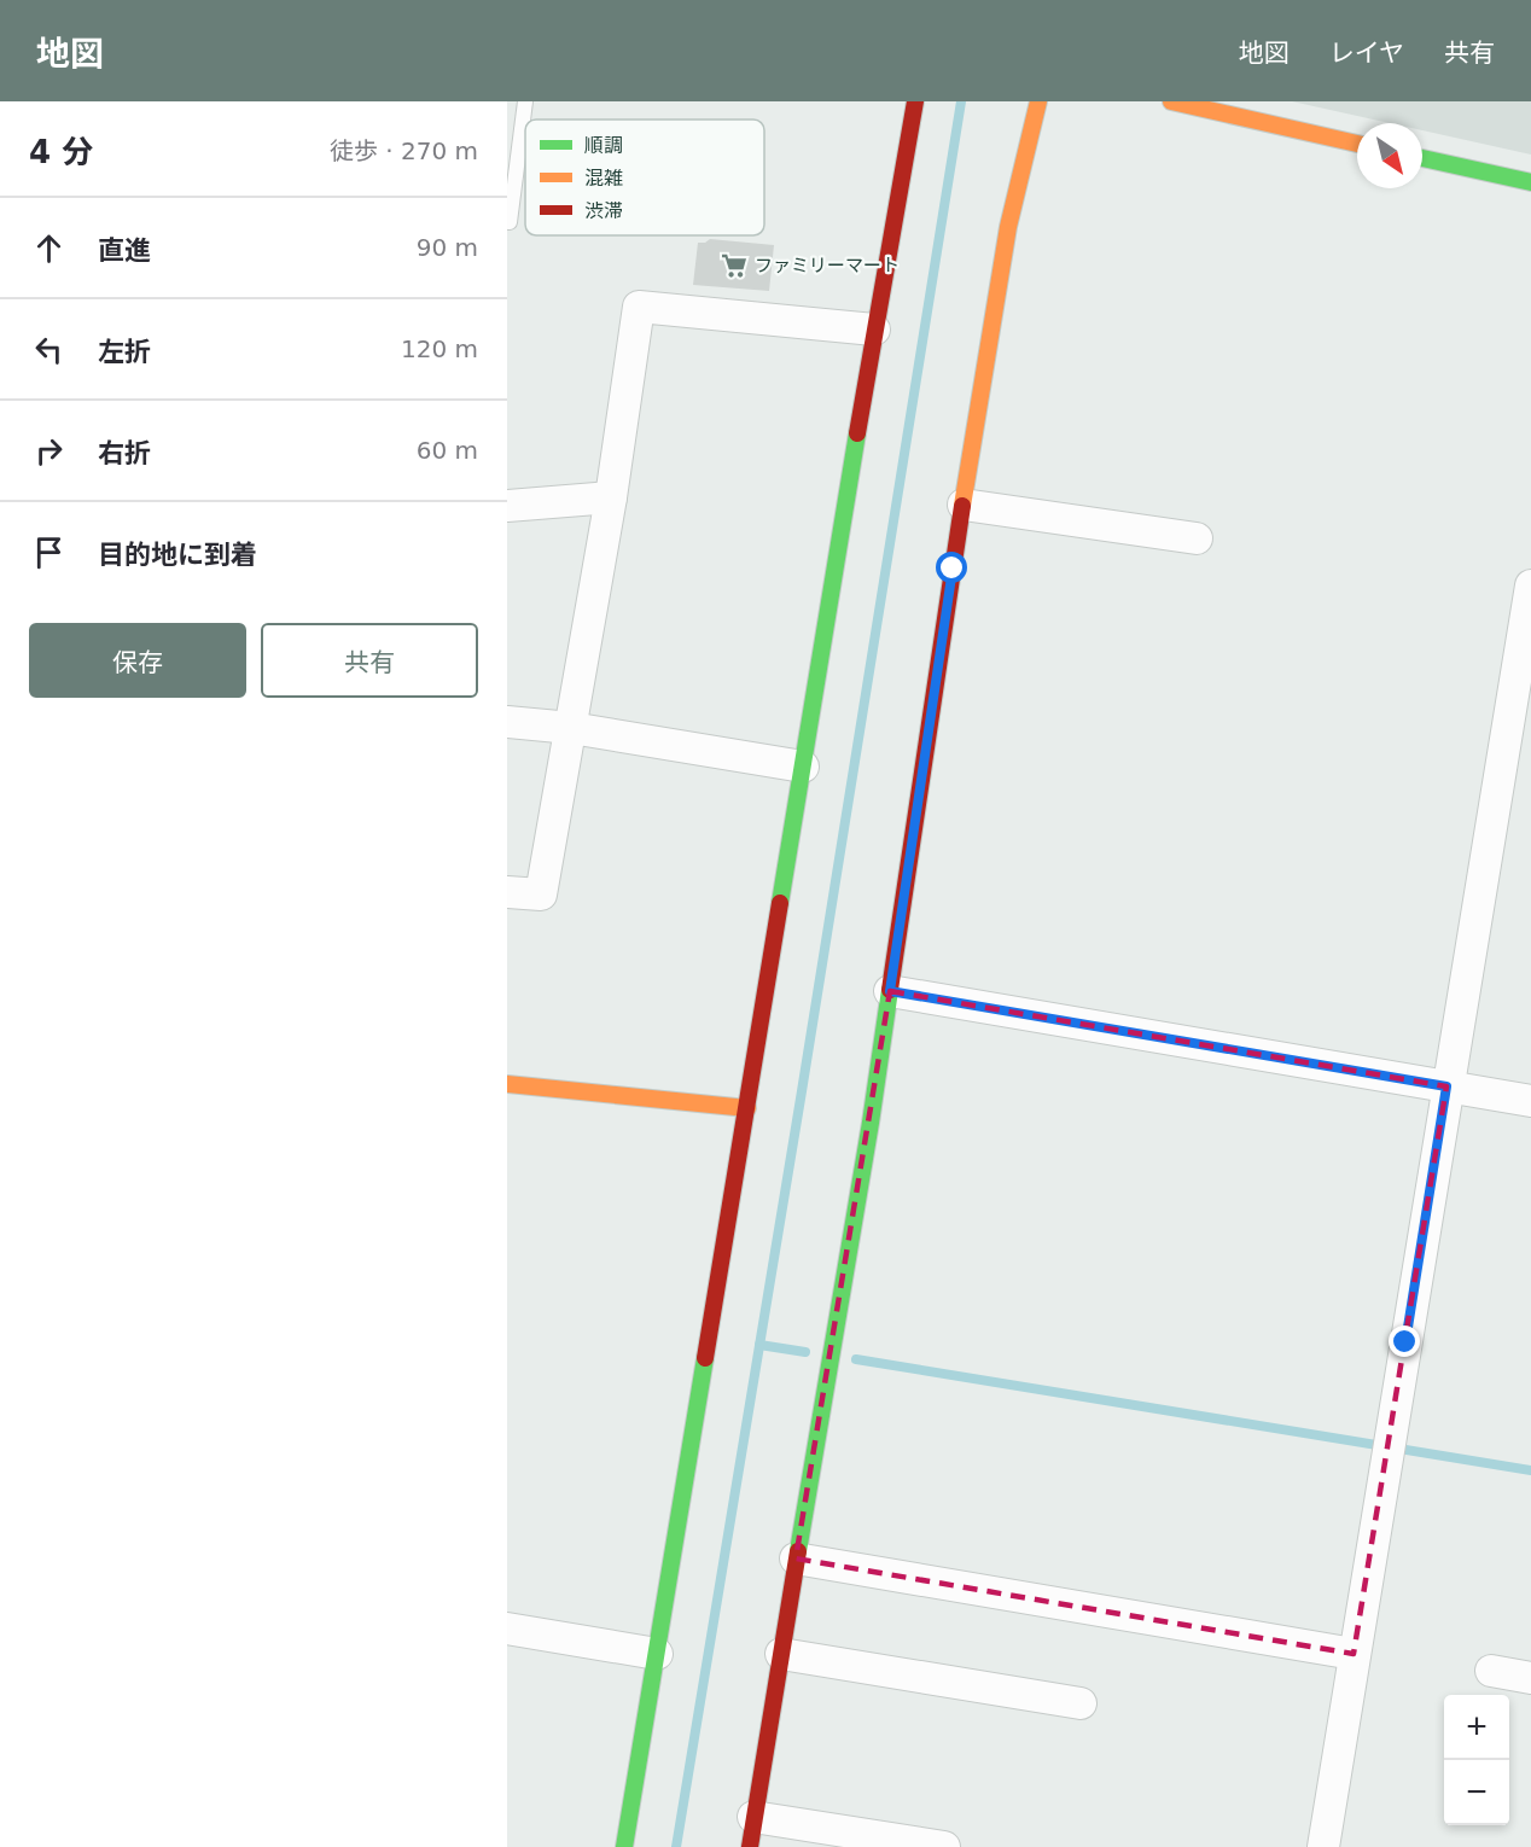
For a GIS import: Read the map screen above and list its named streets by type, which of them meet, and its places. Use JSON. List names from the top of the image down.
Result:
{
  "places": {
    "supermarket": ["ファミリーマート"]
  },
  "legend": ["順調", "混雑", "渋滞"],
  "north": "bottom right",
  "page": {
    "header": "地図",
    "nav": ["地図", "レイヤ", "共有"],
    "heading": ["4 分", "徒歩 · 270 m"],
    "list": [
      ["直進", "90 m"],
      ["左折", "120 m"],
      ["右折", "60 m"],
      "目的地に到着"
    ],
    "buttons": ["保存", "共有"],
    "map_buttons": ["+", "−"]
  }
}
